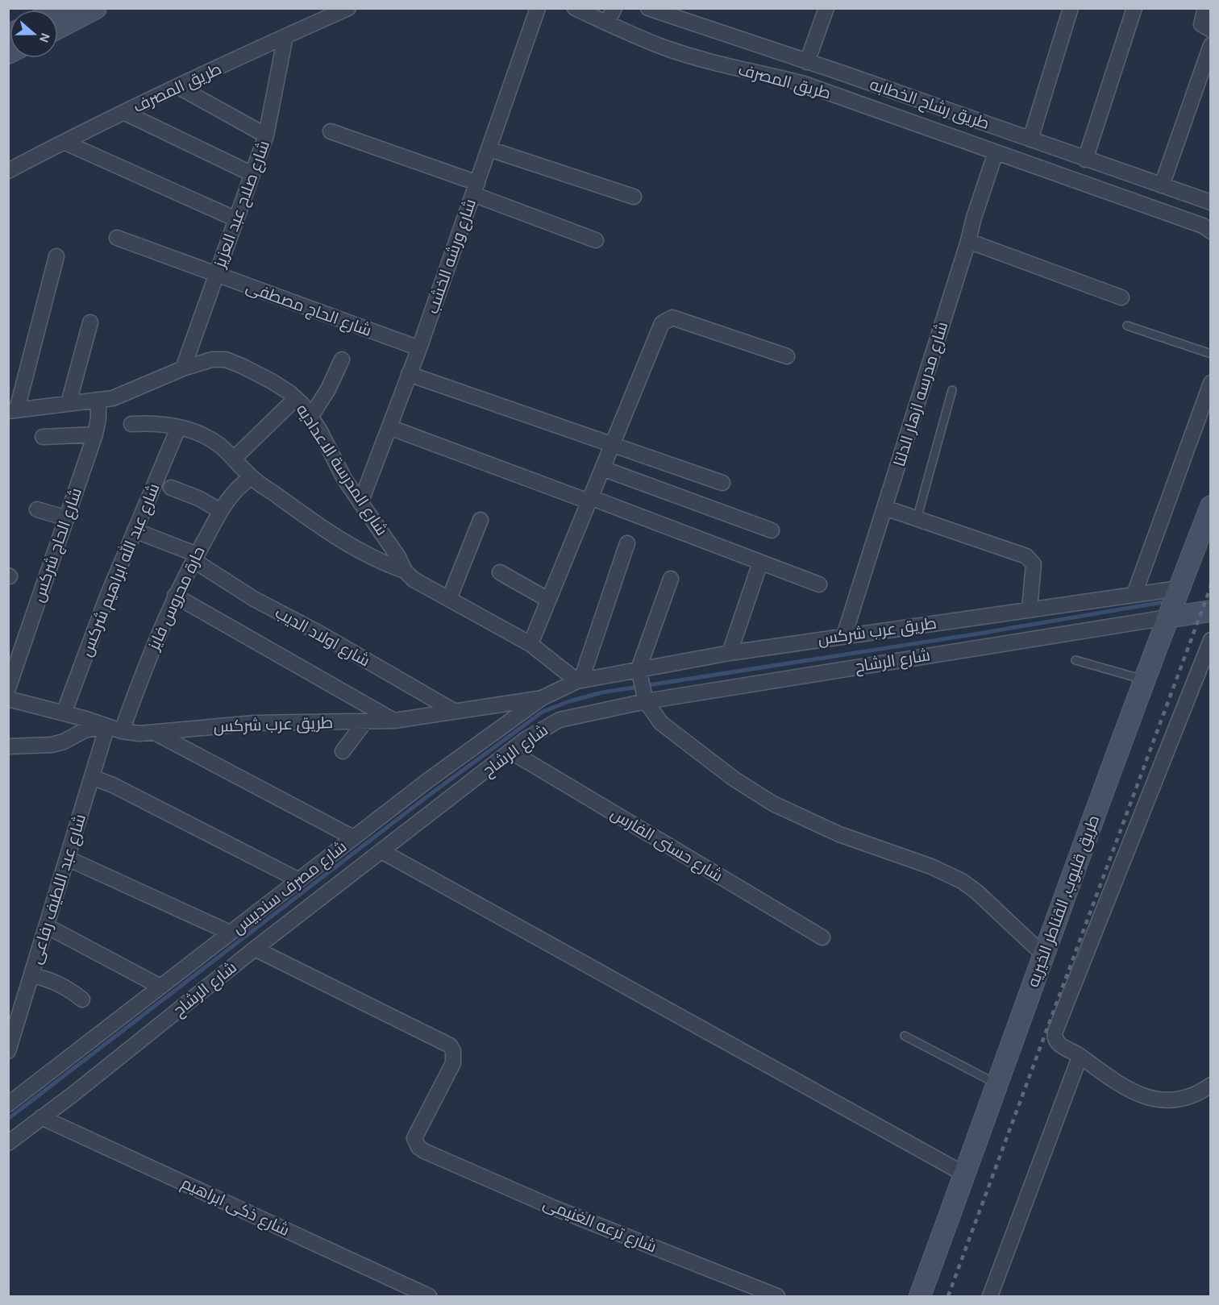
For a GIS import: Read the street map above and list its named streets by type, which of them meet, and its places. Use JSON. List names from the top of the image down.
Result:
{
  "streets": {
    "main road": ["طريق قليوب, القناطر الخيريه"],
    "street": [
      "طريق المصرف",
      "طريق رشاح الخطابه",
      "شارع صلاح عبد العزيز",
      "شارع ورشه الخشب",
      "شارع الحاج مصطفى",
      "شارع مدرسه ازهار الدلتا",
      "شارع المدرسة الاعداديه",
      "شارع الحاج شركس",
      "شارع عبد الله ابراهيم شركس",
      "حارة محروس فايز",
      "طريق عرب شركس",
      "شارع اولاد الديب",
      "شارع الرشاح",
      "شارع حسنى الفارس",
      "شارع مصرف سندبيس",
      "شارع عبد اللطيف رفاعى",
      "شارع ذكى ابراهيم",
      "شارع ترعه الغنيمى"
    ]
  },
  "crossings": [
    ["طريق المصرف", "شارع صلاح عبد العزيز"],
    ["طريق المصرف", "شارع مدرسه ازهار الدلتا"],
    ["شارع صلاح عبد العزيز", "شارع الحاج مصطفى"],
    ["شارع صلاح عبد العزيز", "شارع المدرسة الاعداديه"],
    ["شارع ورشه الخشب", "شارع الحاج مصطفى"],
    ["شارع ورشه الخشب", "شارع المدرسة الاعداديه"],
    ["شارع مدرسه ازهار الدلتا", "طريق عرب شركس"],
    ["شارع المدرسة الاعداديه", "شارع الحاج شركس"],
    ["شارع المدرسة الاعداديه", "طريق عرب شركس"],
    ["شارع المدرسة الاعداديه", "شارع مصرف سندبيس"],
    ["شارع عبد الله ابراهيم شركس", "شارع اولاد الديب"],
    ["حارة محروس فايز", "طريق عرب شركس"],
    ["حارة محروس فايز", "شارع اولاد الديب"],
    ["طريق عرب شركس", "شارع اولاد الديب"],
    ["طريق عرب شركس", "شارع مصرف سندبيس"],
    ["طريق عرب شركس", "شارع عبد اللطيف رفاعى"],
    ["طريق عرب شركس", "طريق قليوب, القناطر الخيريه"],
    ["شارع الرشاح", "شارع حسنى الفارس"],
    ["شارع الرشاح", "طريق قليوب, القناطر الخيريه"],
    ["شارع الرشاح", "شارع ذكى ابراهيم"],
    ["شارع الرشاح", "شارع ترعه الغنيمى"]
  ],
  "north": "right"
}
